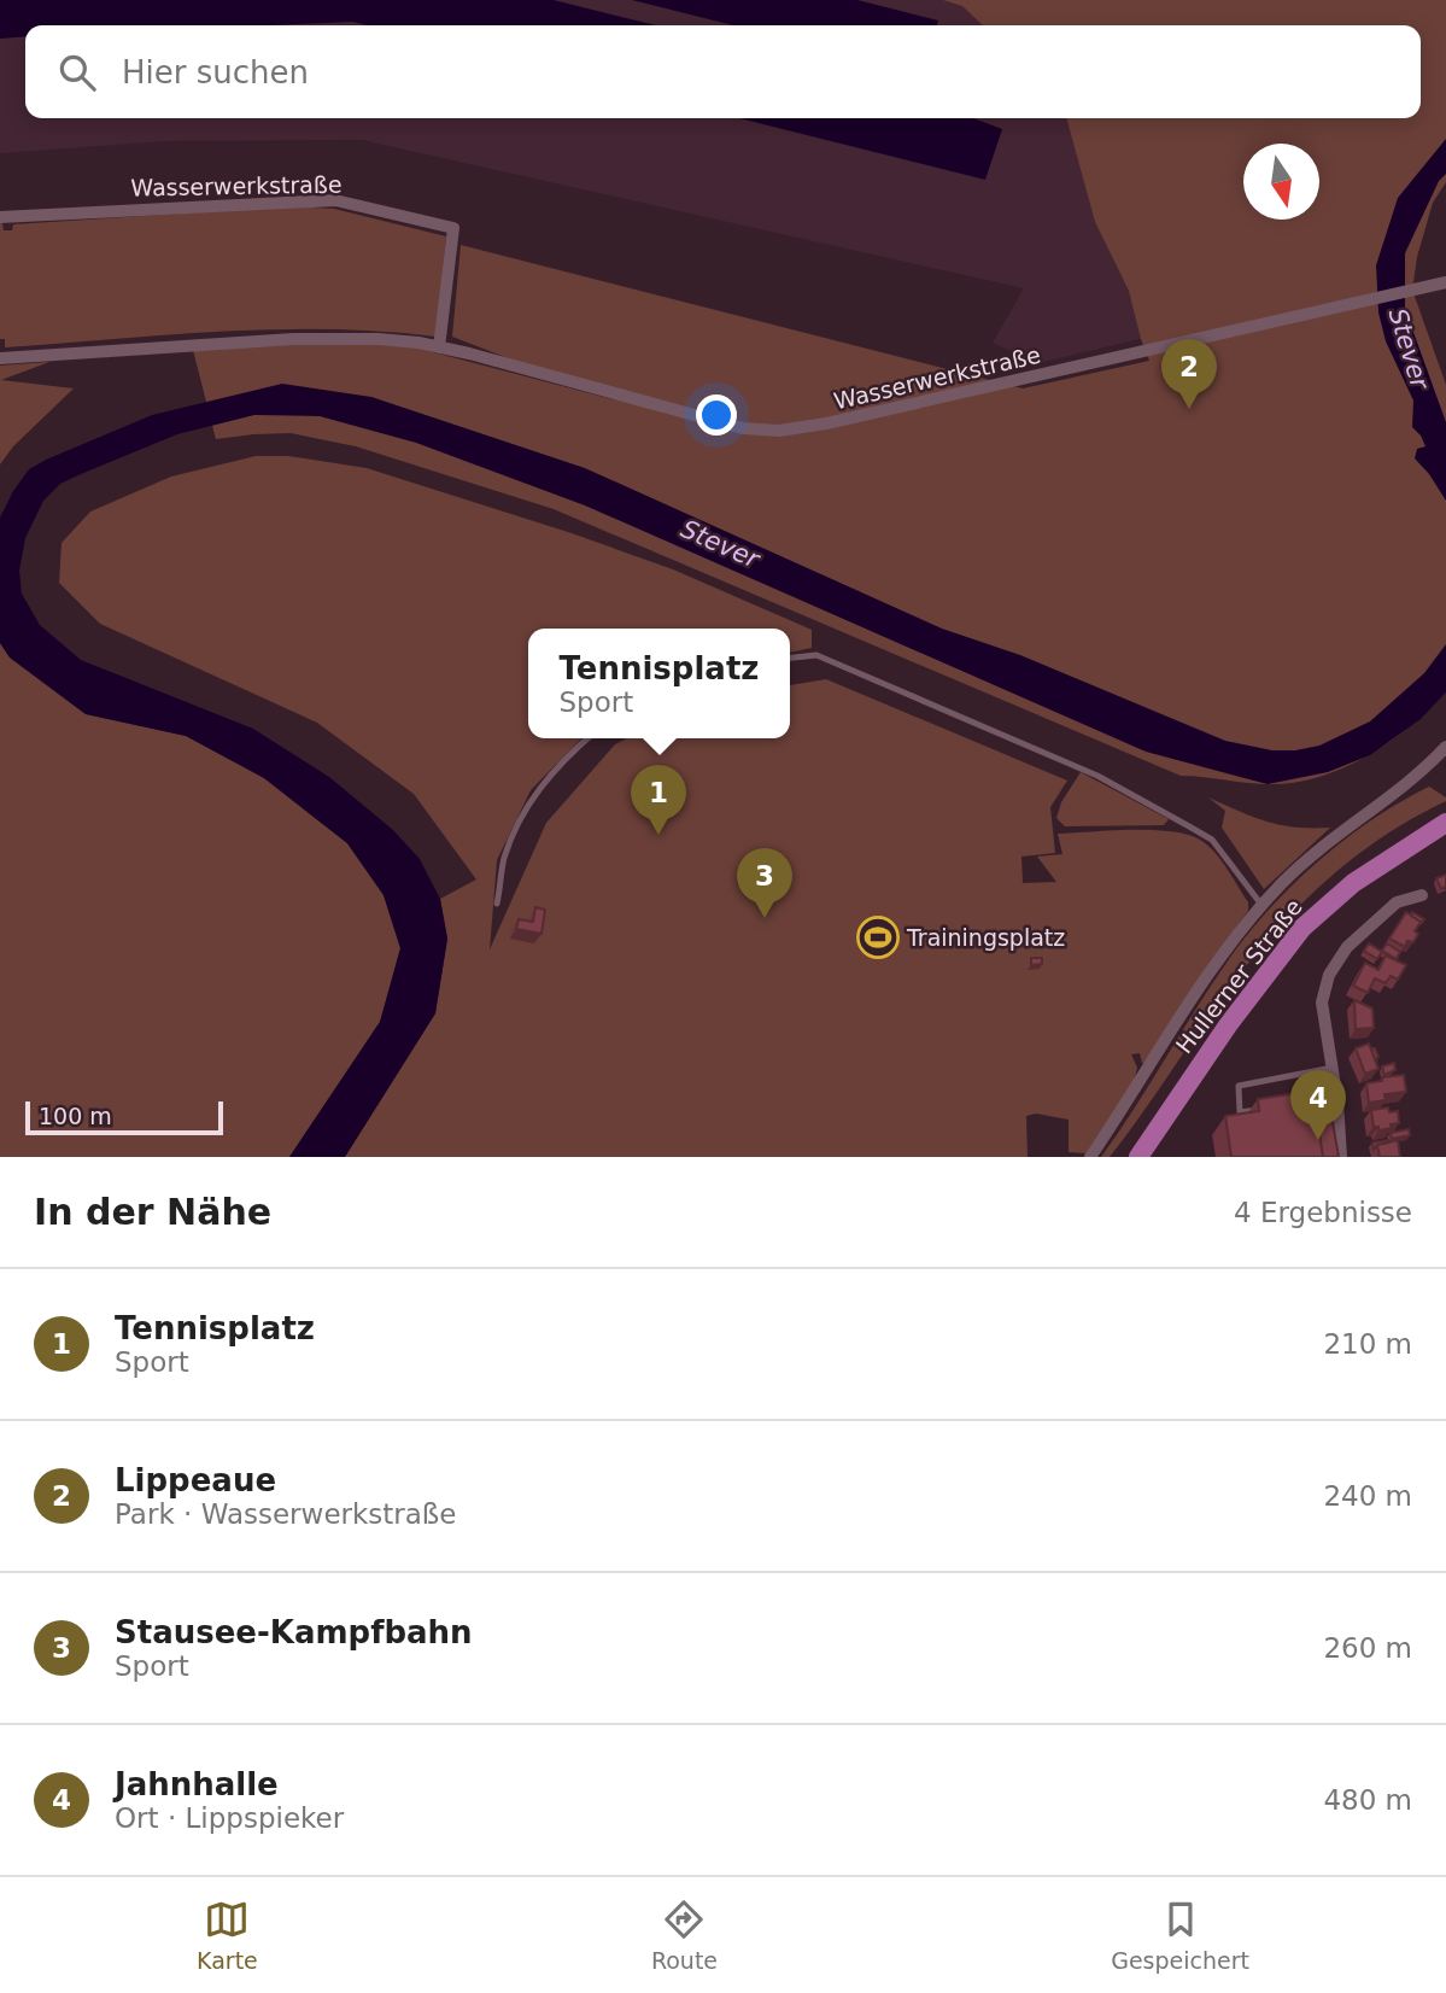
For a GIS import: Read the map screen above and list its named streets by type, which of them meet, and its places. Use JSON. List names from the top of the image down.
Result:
{
  "streets": {
    "main road": ["Hullerner Straße"],
    "street": ["Wasserwerkstraße"]
  },
  "water": ["Stever"],
  "places": {
    "sports": ["Trainingsplatz"]
  },
  "scale_bar": "100 m",
  "north": "bottom",
  "page": {
    "search": "Hier suchen",
    "pins": [
      "2",
      "1",
      "3",
      "4"
    ],
    "popup": ["Tennisplatz", "Sport"],
    "scale": "100 m",
    "heading": ["In der Nähe", "4 Ergebnisse"],
    "list": [
      {
        "mark": "1",
        "name": "Tennisplatz",
        "note": "Sport",
        "value": "210 m"
      },
      {
        "mark": "2",
        "name": "Lippeaue",
        "note": "Park · Wasserwerkstraße",
        "value": "240 m"
      },
      {
        "mark": "3",
        "name": "Stausee-Kampfbahn",
        "note": "Sport",
        "value": "260 m"
      },
      {
        "mark": "4",
        "name": "Jahnhalle",
        "note": "Ort · Lippspieker",
        "value": "480 m"
      }
    ],
    "nav": ["Karte", "Route", "Gespeichert"]
  }
}
